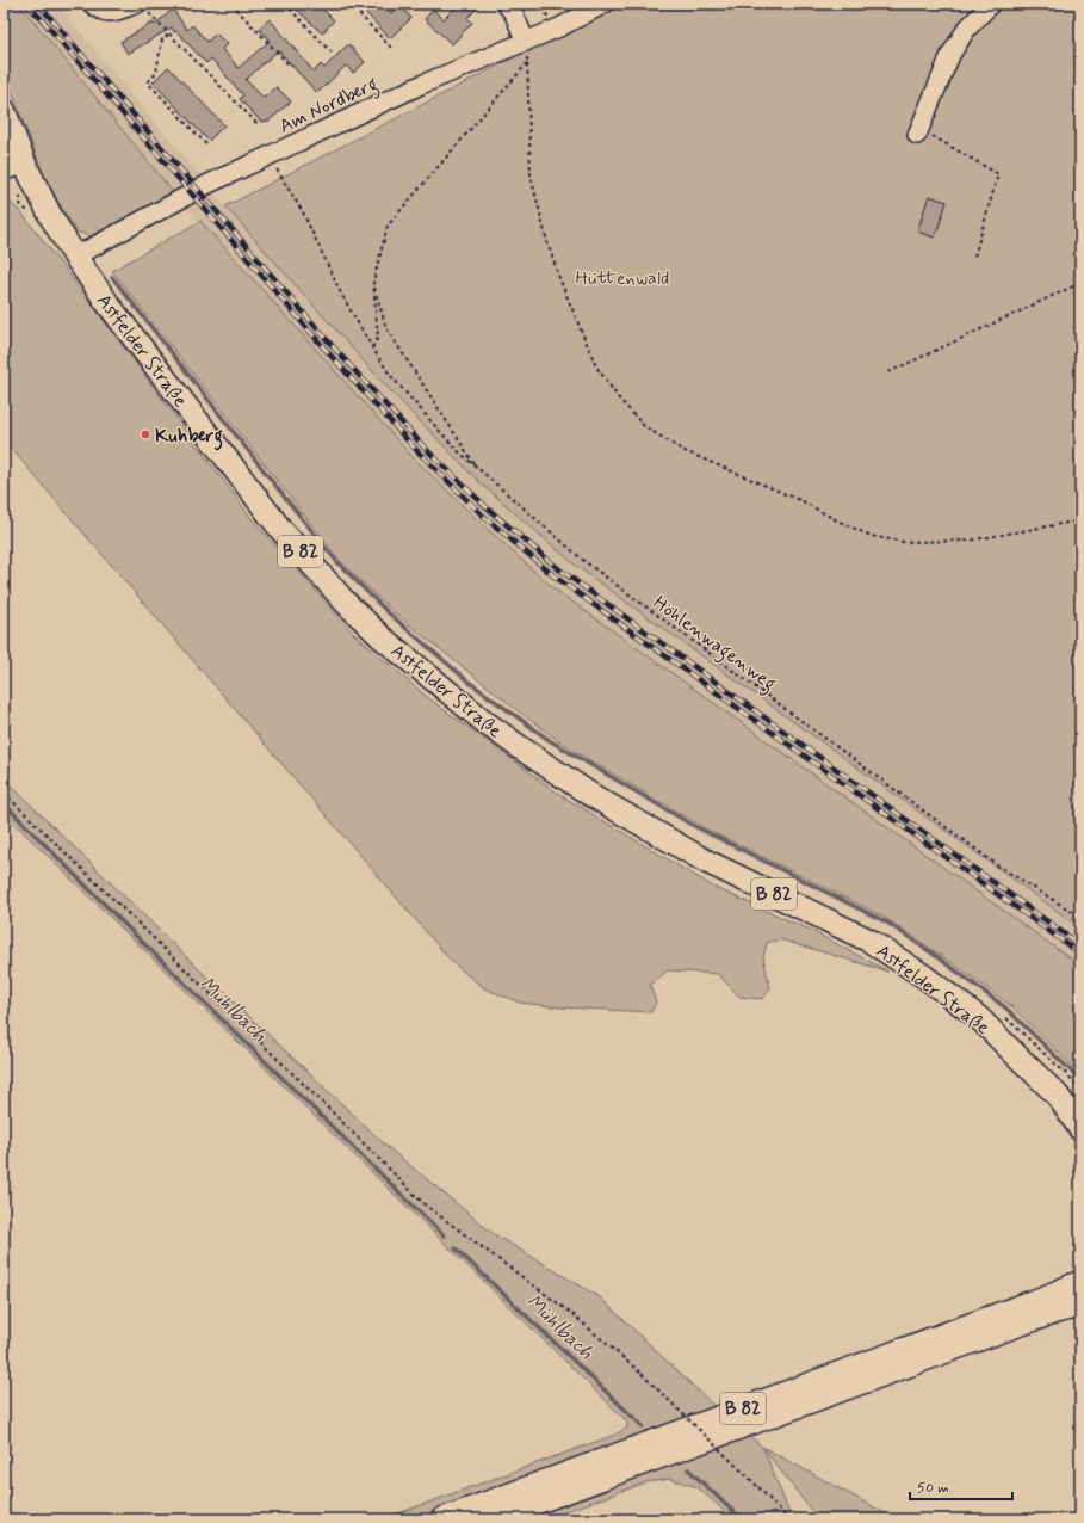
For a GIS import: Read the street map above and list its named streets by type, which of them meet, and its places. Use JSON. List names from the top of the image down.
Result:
{
  "streets": {
    "main road": ["Astfelder Straße", "B 82"],
    "street": ["Am Nordberg"],
    "path": ["Höhlenwagenweg"]
  },
  "crossings": [
    ["Am Nordberg", "Astfelder Straße"],
    ["Am Nordberg", "Höhlenwagenweg"],
    ["Astfelder Straße", "B 82"]
  ],
  "water": ["Mühlbach"],
  "parks": ["Hüttenwald"],
  "places": ["Kuhberg"],
  "scale_bar": "50 m"
}
